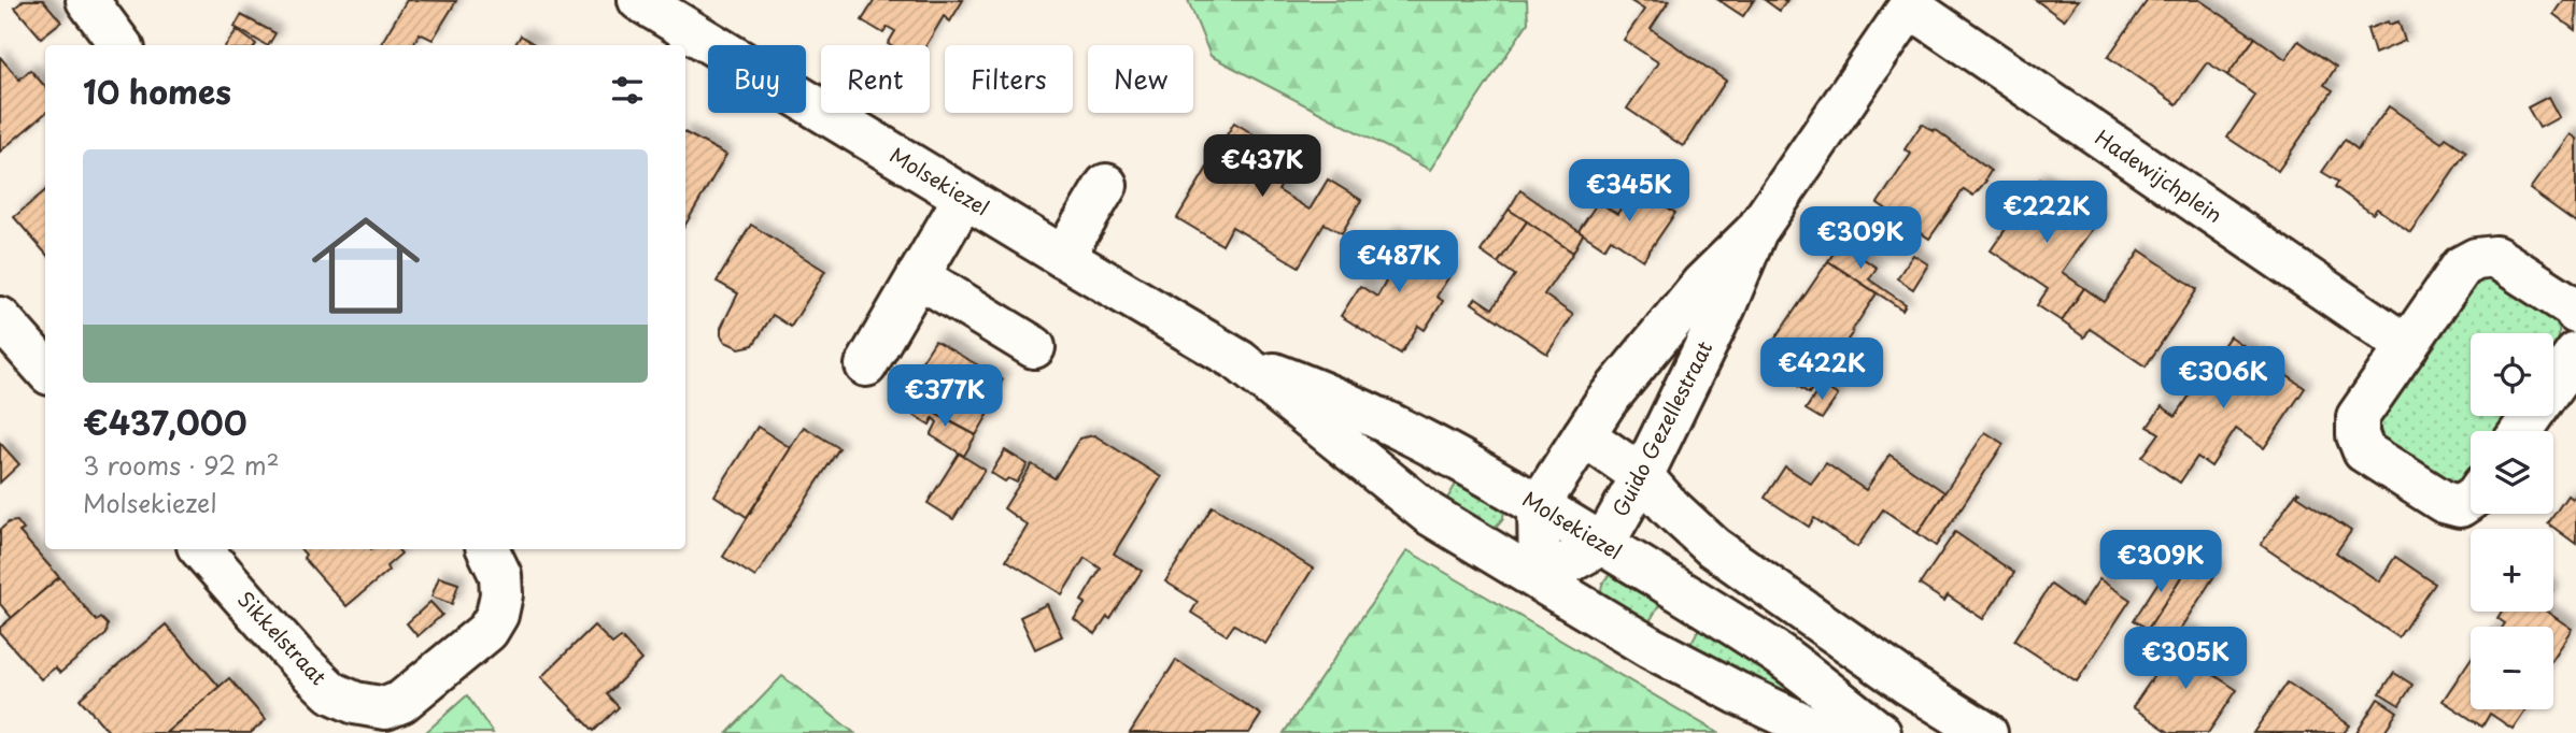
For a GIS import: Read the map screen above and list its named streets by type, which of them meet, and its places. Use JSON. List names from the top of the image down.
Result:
{
  "streets": {
    "street": [
      "Hadewijchplein",
      "Molsekiezel",
      "Guido Gezellestraat",
      "Sikkelstraat"
    ]
  },
  "crossings": [
    ["Hadewijchplein", "Guido Gezellestraat"],
    ["Molsekiezel", "Guido Gezellestraat"]
  ],
  "page": {
    "chip": [
      "Buy",
      "Rent",
      "Filters",
      "New"
    ],
    "heading": "10 homes",
    "price": [
      "€437K",
      "€345K",
      "€222K",
      "€309K",
      "€487K",
      "€422K",
      "€306K",
      "€377K",
      "€309K",
      "€305K"
    ],
    "list": [
      {
        "name": "€437,000",
        "note": "3 rooms · 92 m² · Molsekiezel"
      }
    ],
    "map_buttons": ["+", "−"]
  }
}
